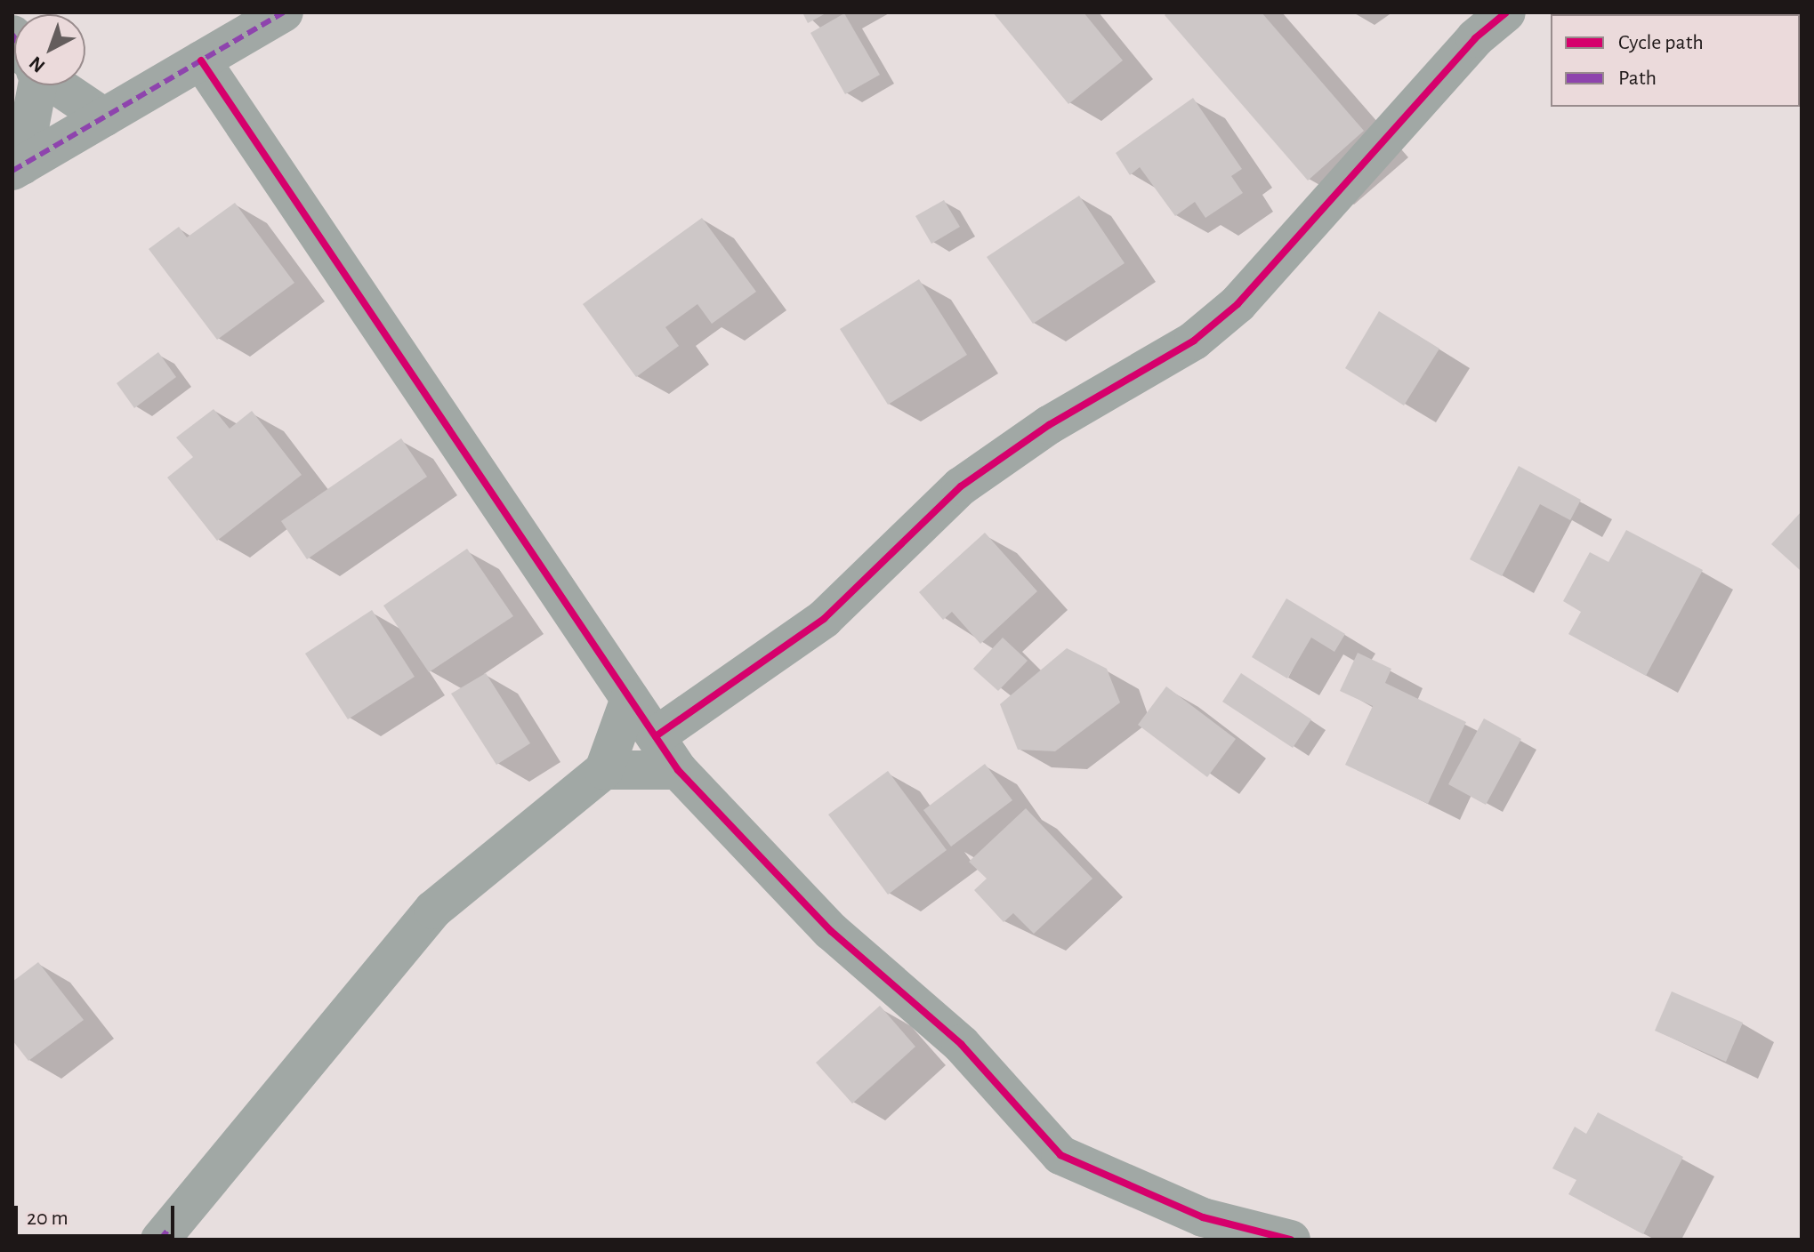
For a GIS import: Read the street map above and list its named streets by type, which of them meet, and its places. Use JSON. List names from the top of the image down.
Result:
{
  "legend": ["Cycle path", "Path"],
  "scale_bar": "20 m",
  "north": "bottom left"
}
